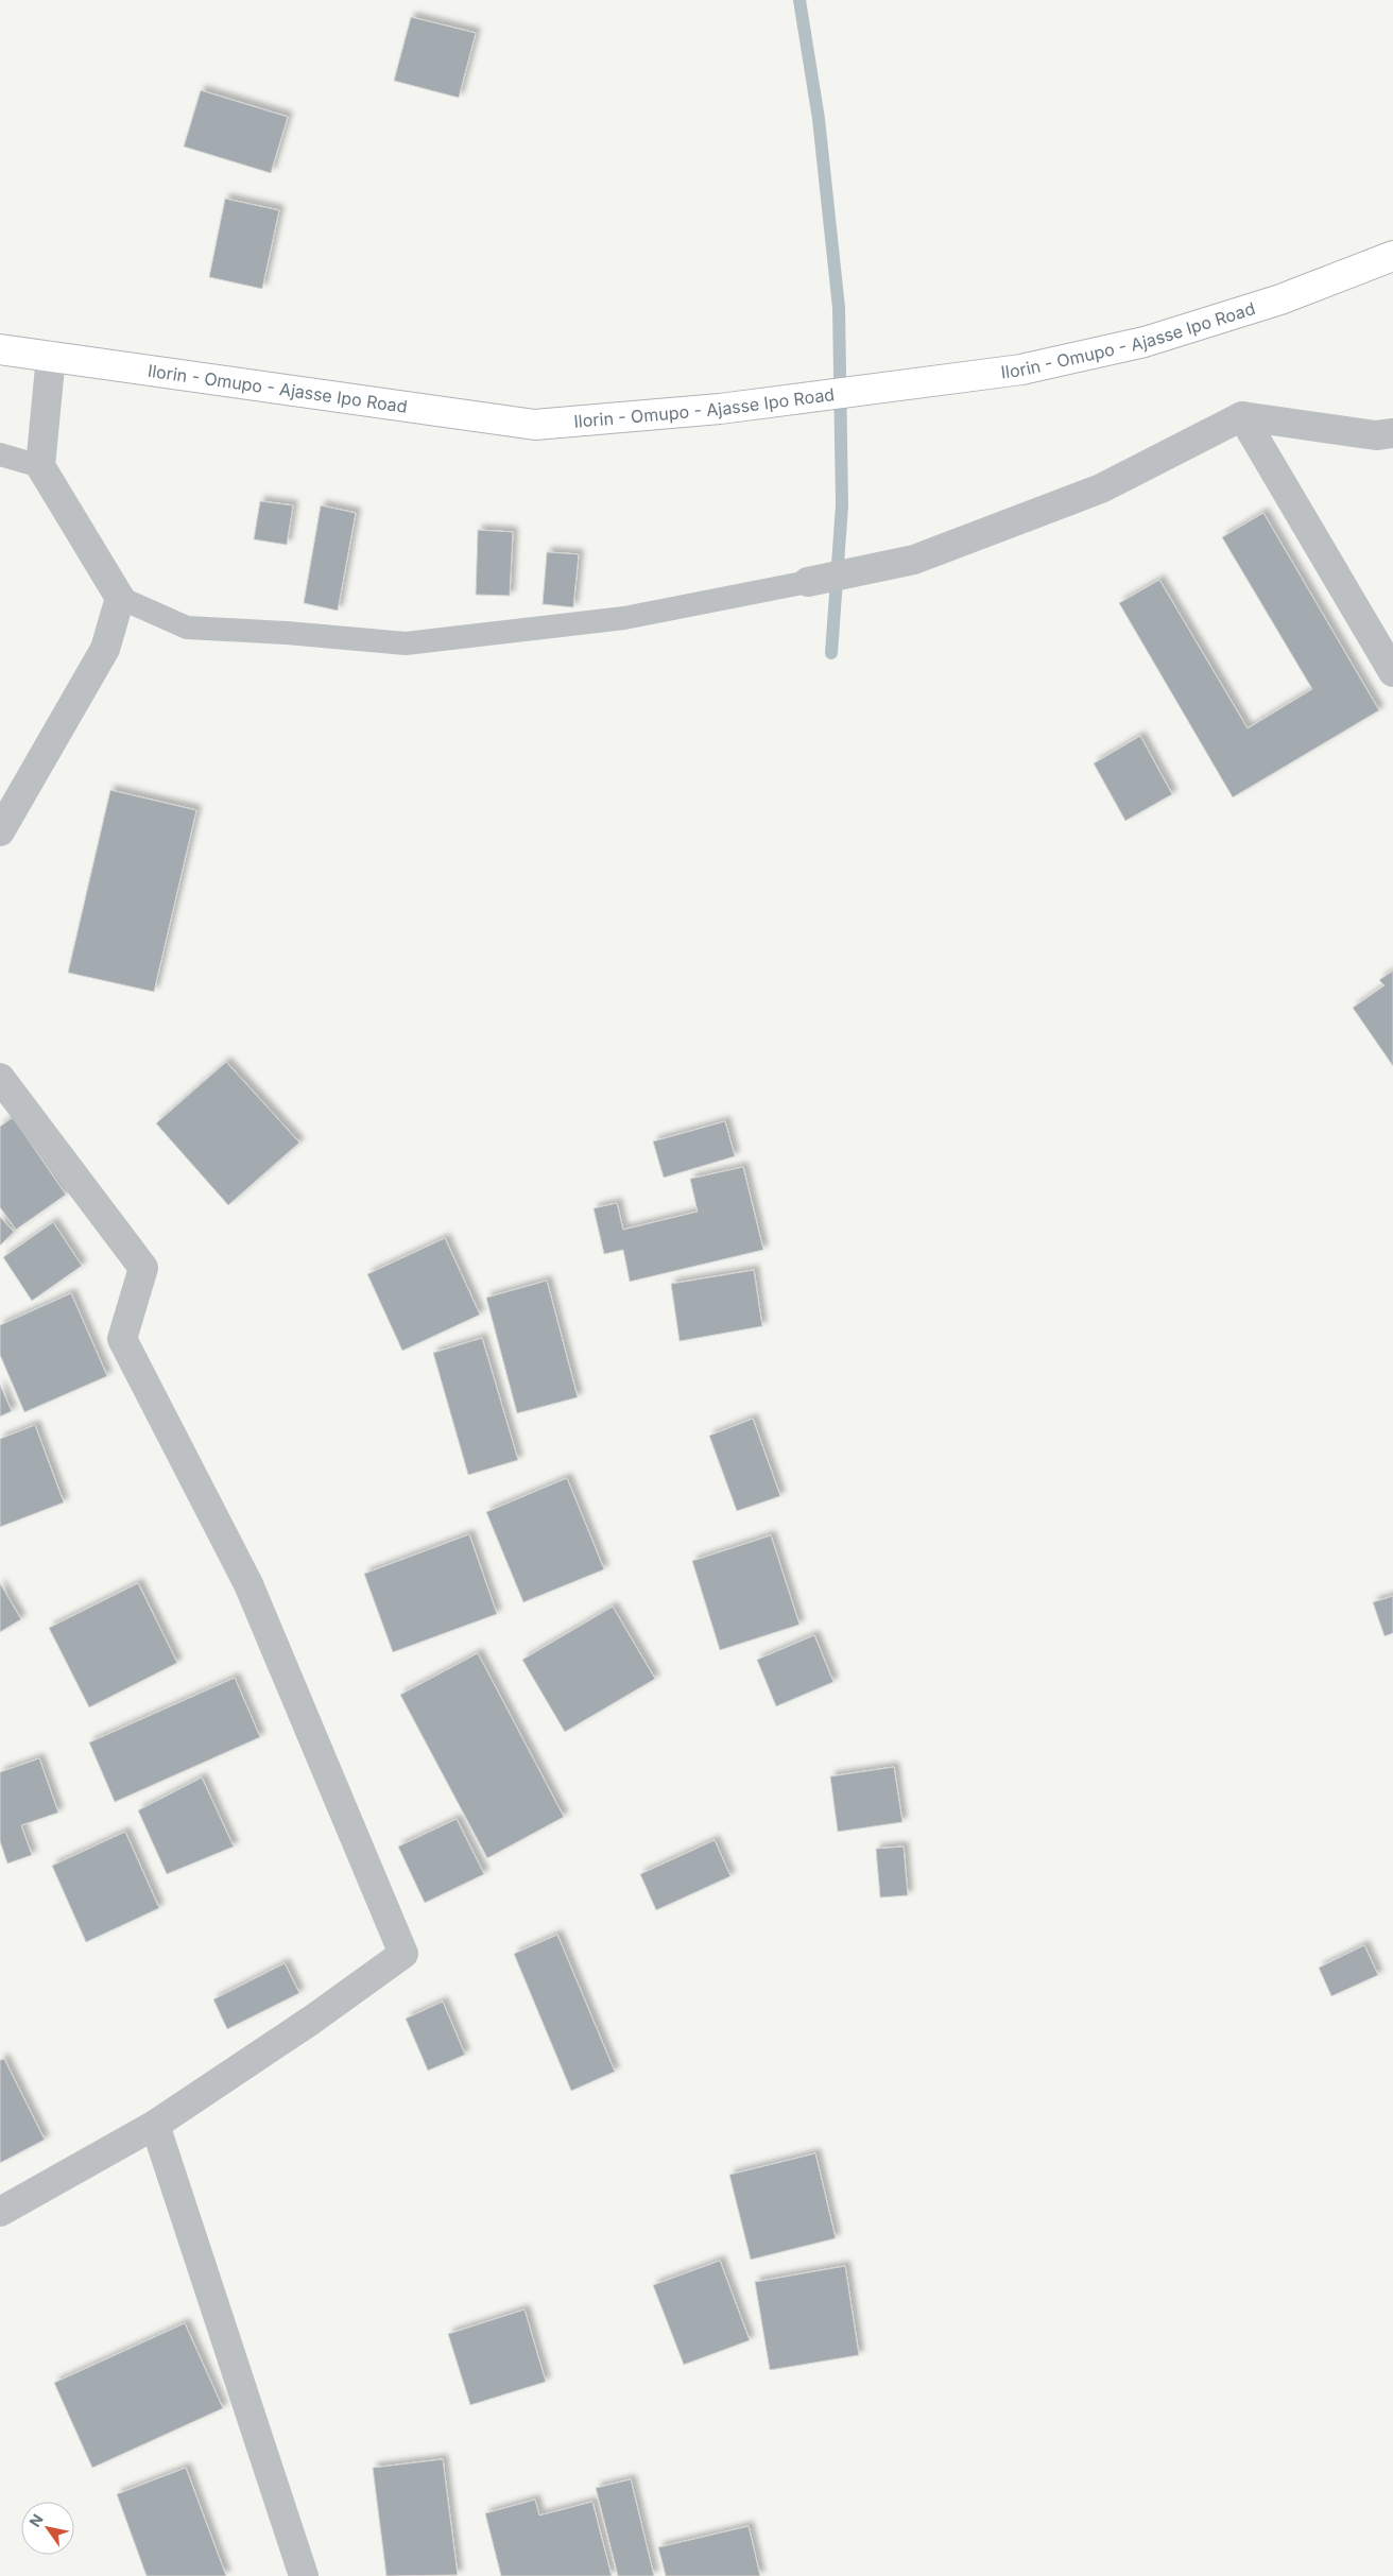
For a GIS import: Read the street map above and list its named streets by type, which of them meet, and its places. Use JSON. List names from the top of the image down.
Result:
{
  "streets": {
    "highway": ["Ilorin - Omupo - Ajasse Ipo Road"]
  },
  "north": "top left"
}
